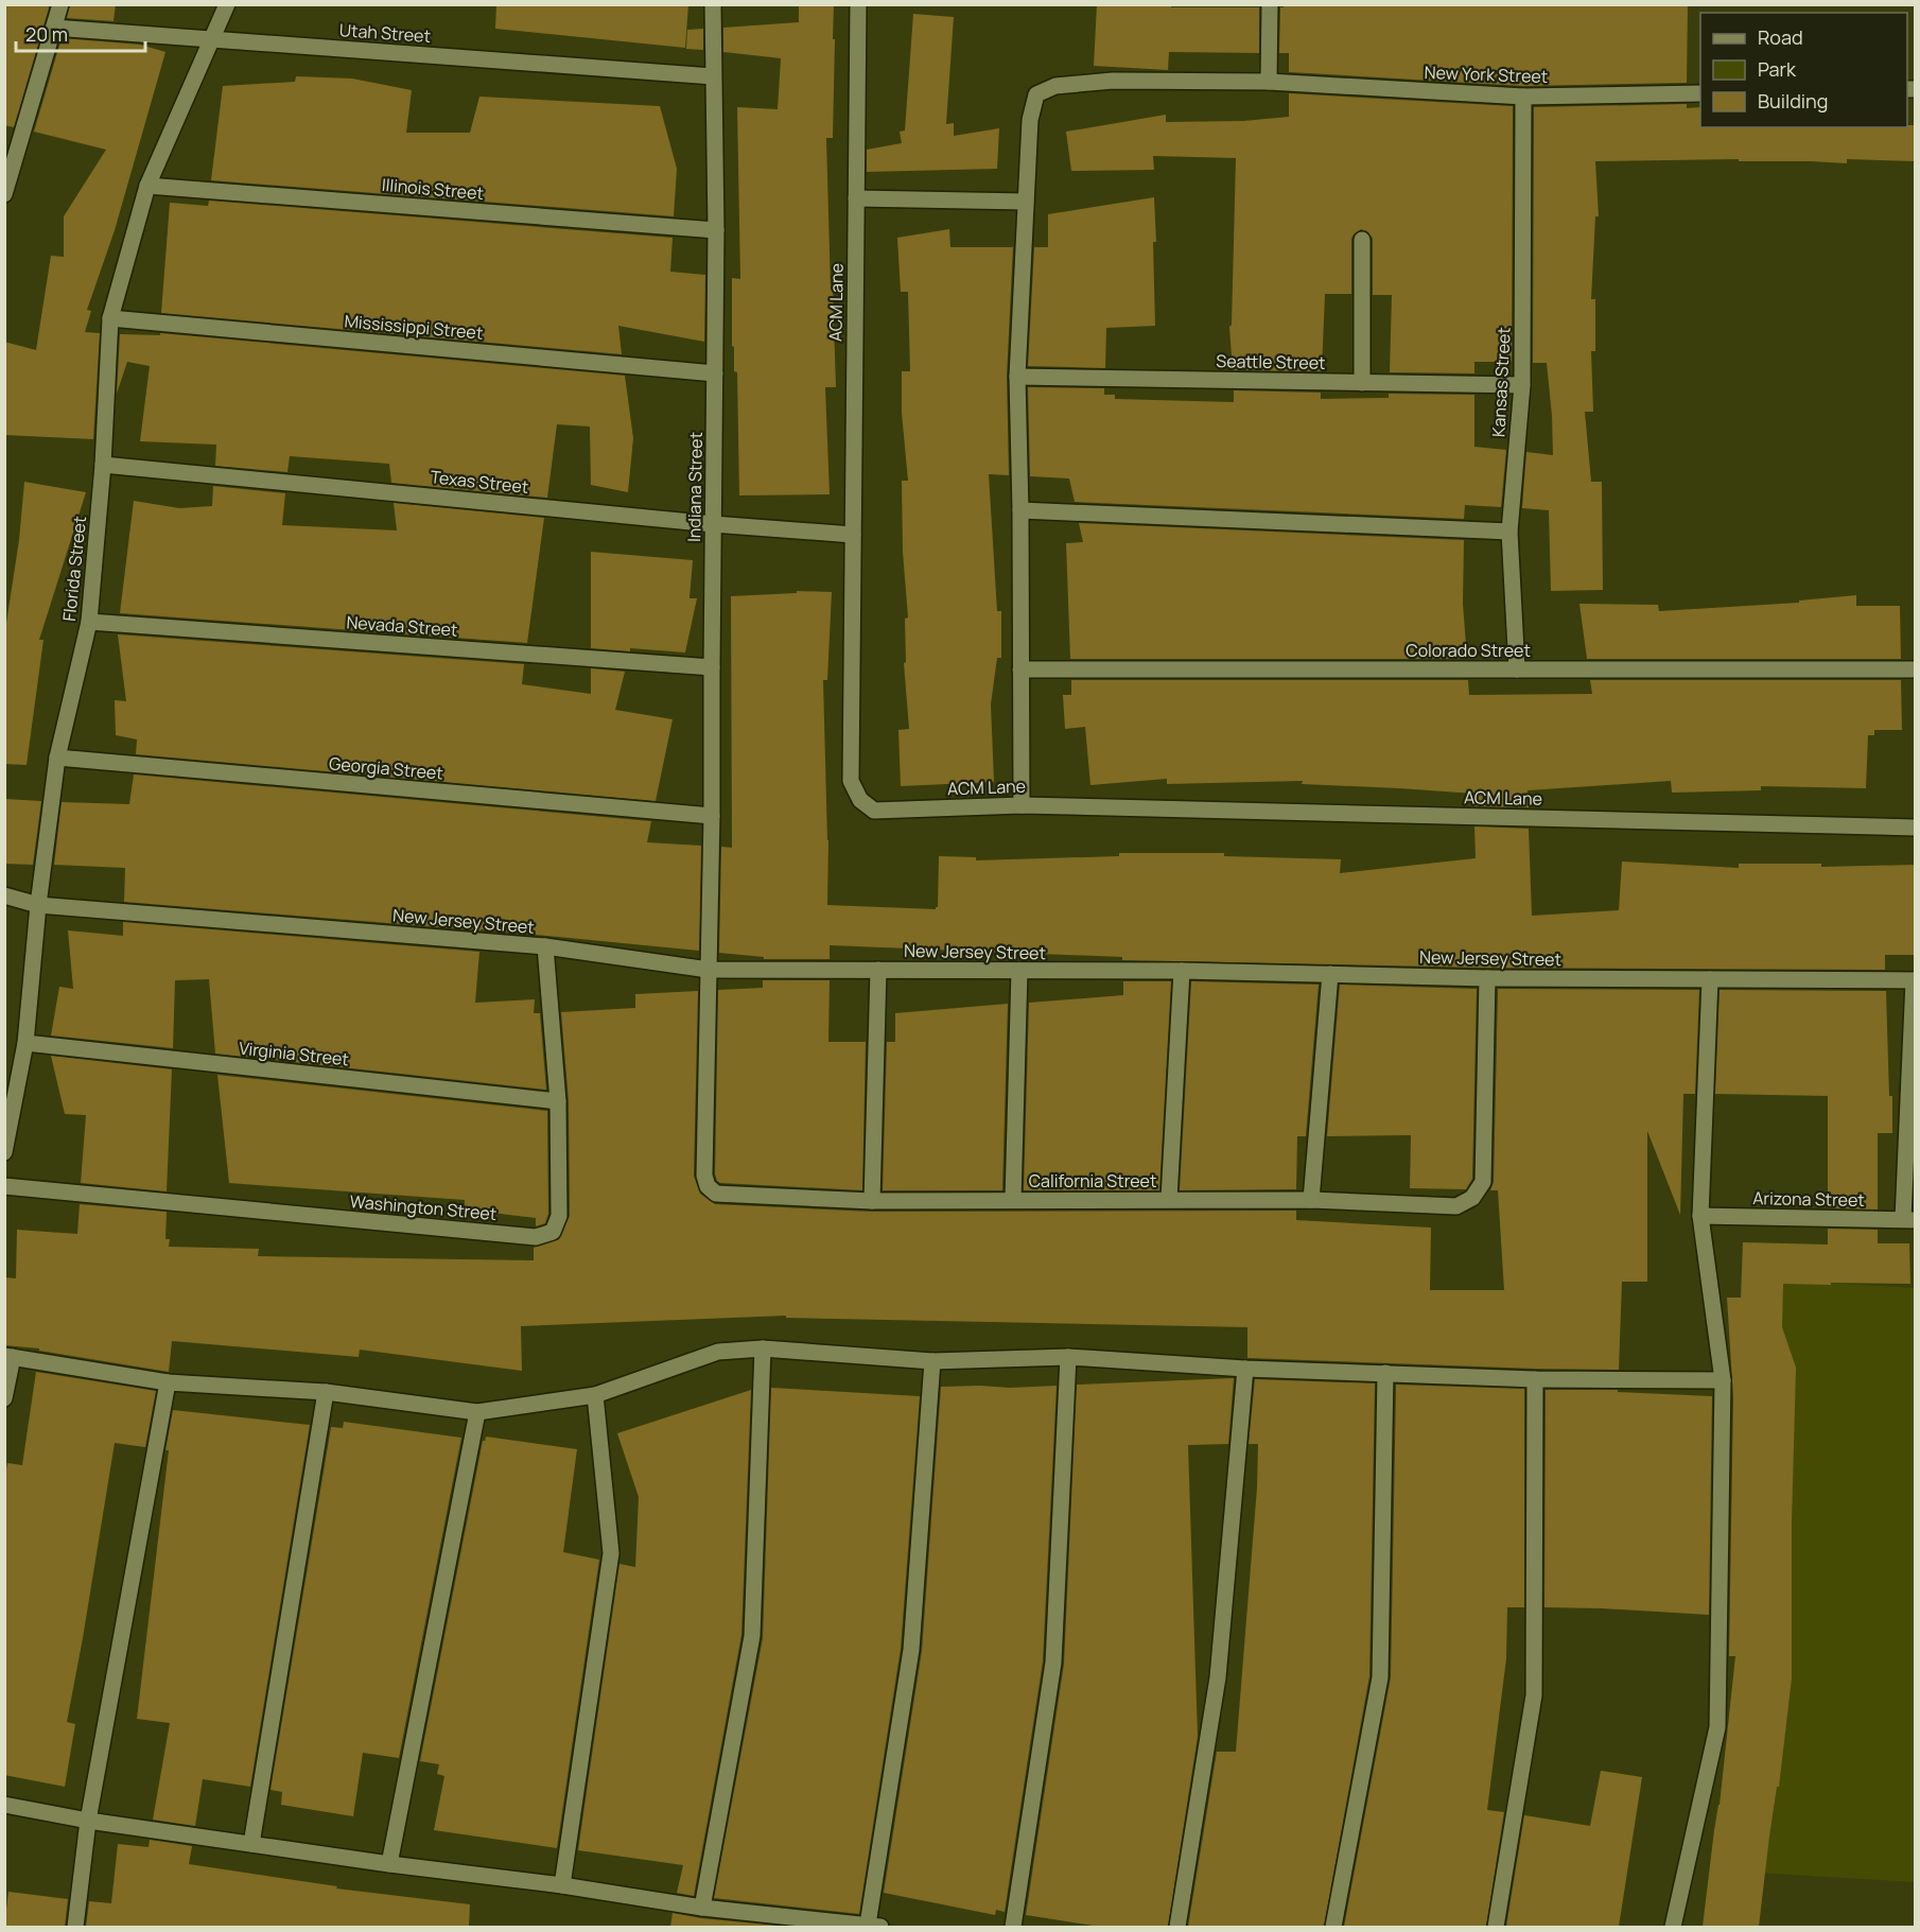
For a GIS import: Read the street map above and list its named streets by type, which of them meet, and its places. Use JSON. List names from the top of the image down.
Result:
{
  "streets": {
    "street": [
      "Utah Street",
      "New York Street",
      "Illinois Street",
      "ACM Lane",
      "Mississippi Street",
      "Seattle Street",
      "Kansas Street",
      "Texas Street",
      "Indiana Street",
      "Florida Street",
      "Nevada Street",
      "Colorado Street",
      "Georgia Street",
      "New Jersey Street",
      "Virginia Street",
      "California Street",
      "Arizona Street",
      "Washington Street"
    ]
  },
  "crossings": [
    ["Utah Street", "Indiana Street"],
    ["Utah Street", "Florida Street"],
    ["New York Street", "Kansas Street"],
    ["Illinois Street", "Indiana Street"],
    ["Illinois Street", "Florida Street"],
    ["ACM Lane", "Texas Street"],
    ["Mississippi Street", "Indiana Street"],
    ["Mississippi Street", "Florida Street"],
    ["Seattle Street", "Kansas Street"],
    ["Kansas Street", "Colorado Street"],
    ["Texas Street", "Indiana Street"],
    ["Texas Street", "Florida Street"],
    ["Indiana Street", "Nevada Street"],
    ["Indiana Street", "Georgia Street"],
    ["Indiana Street", "New Jersey Street"],
    ["Indiana Street", "California Street"],
    ["Florida Street", "Nevada Street"],
    ["Florida Street", "Georgia Street"],
    ["Florida Street", "New Jersey Street"],
    ["Florida Street", "Virginia Street"],
    ["New Jersey Street", "California Street"],
    ["New Jersey Street", "Washington Street"],
    ["Virginia Street", "Washington Street"]
  ],
  "legend": ["Road", "Park", "Building"],
  "scale_bar": "20 m"
}
